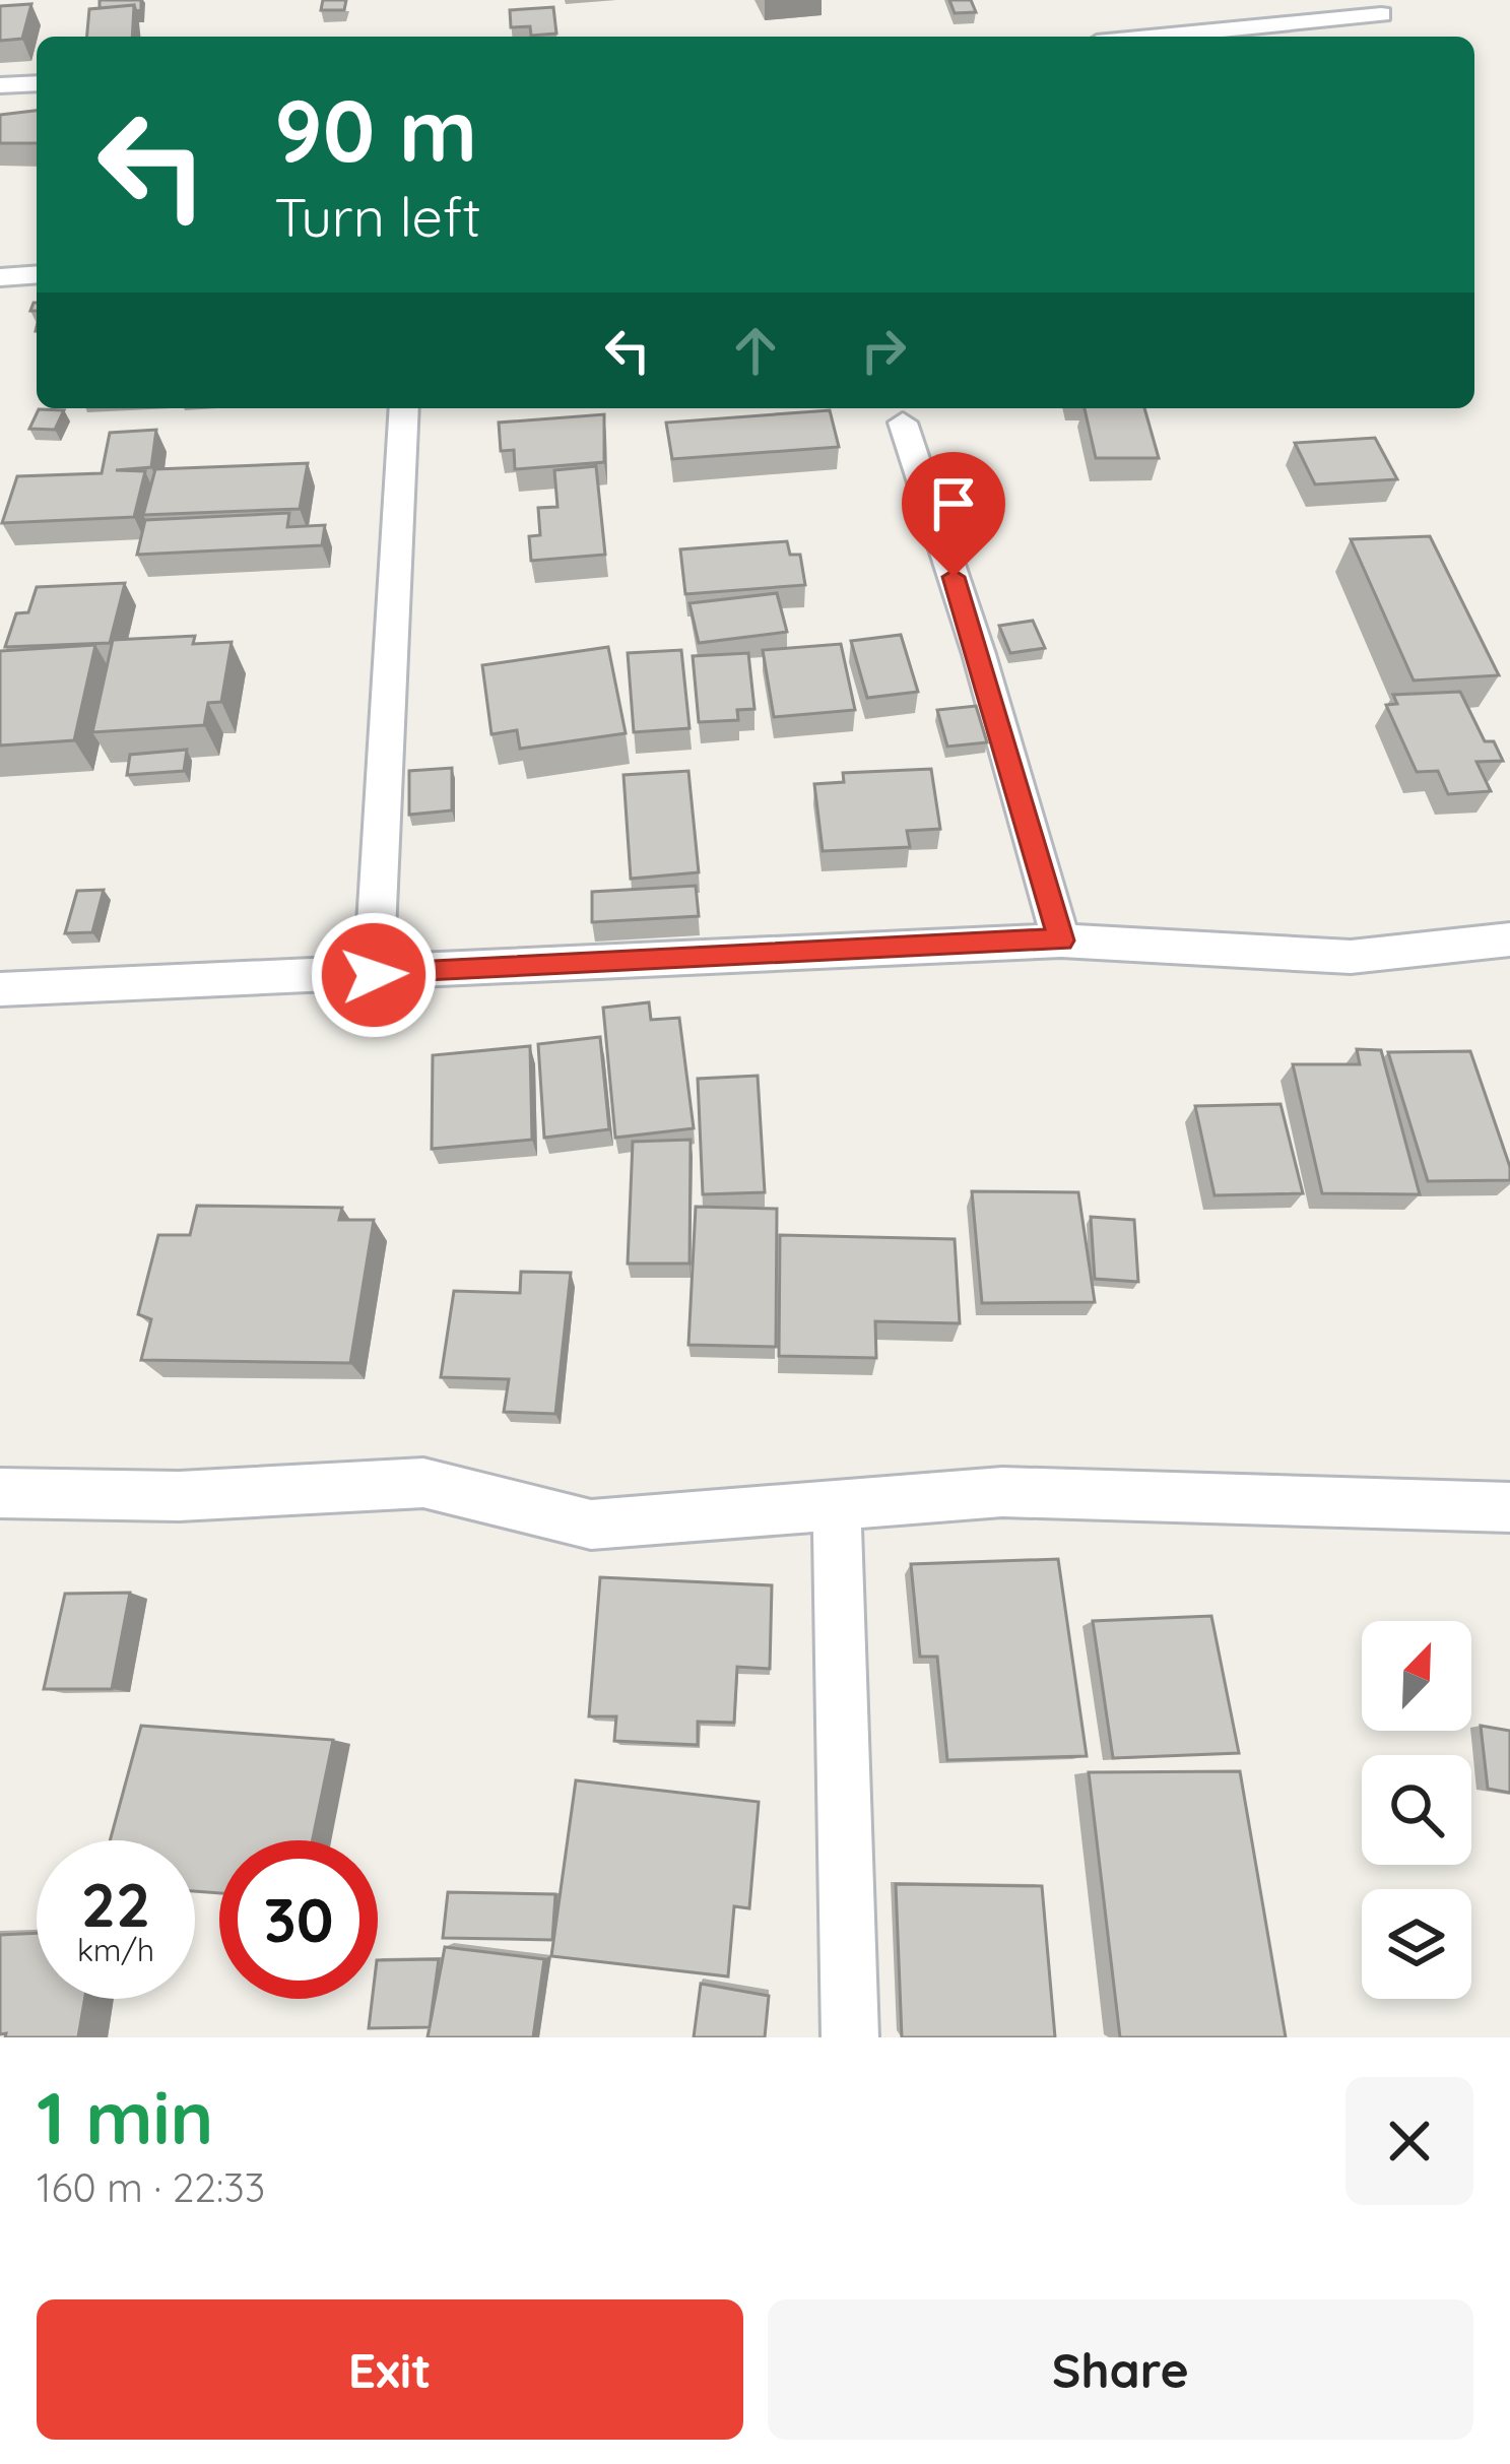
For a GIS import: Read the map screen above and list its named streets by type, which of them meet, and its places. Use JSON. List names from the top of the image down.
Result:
{
  "north": "top right",
  "page": {
    "turn": ["90 m", "Turn left"],
    "speed": "22 km/h",
    "limit": "30",
    "heading": ["1 min", "160 m · 22:33"],
    "buttons": ["Exit", "Share"]
  }
}
